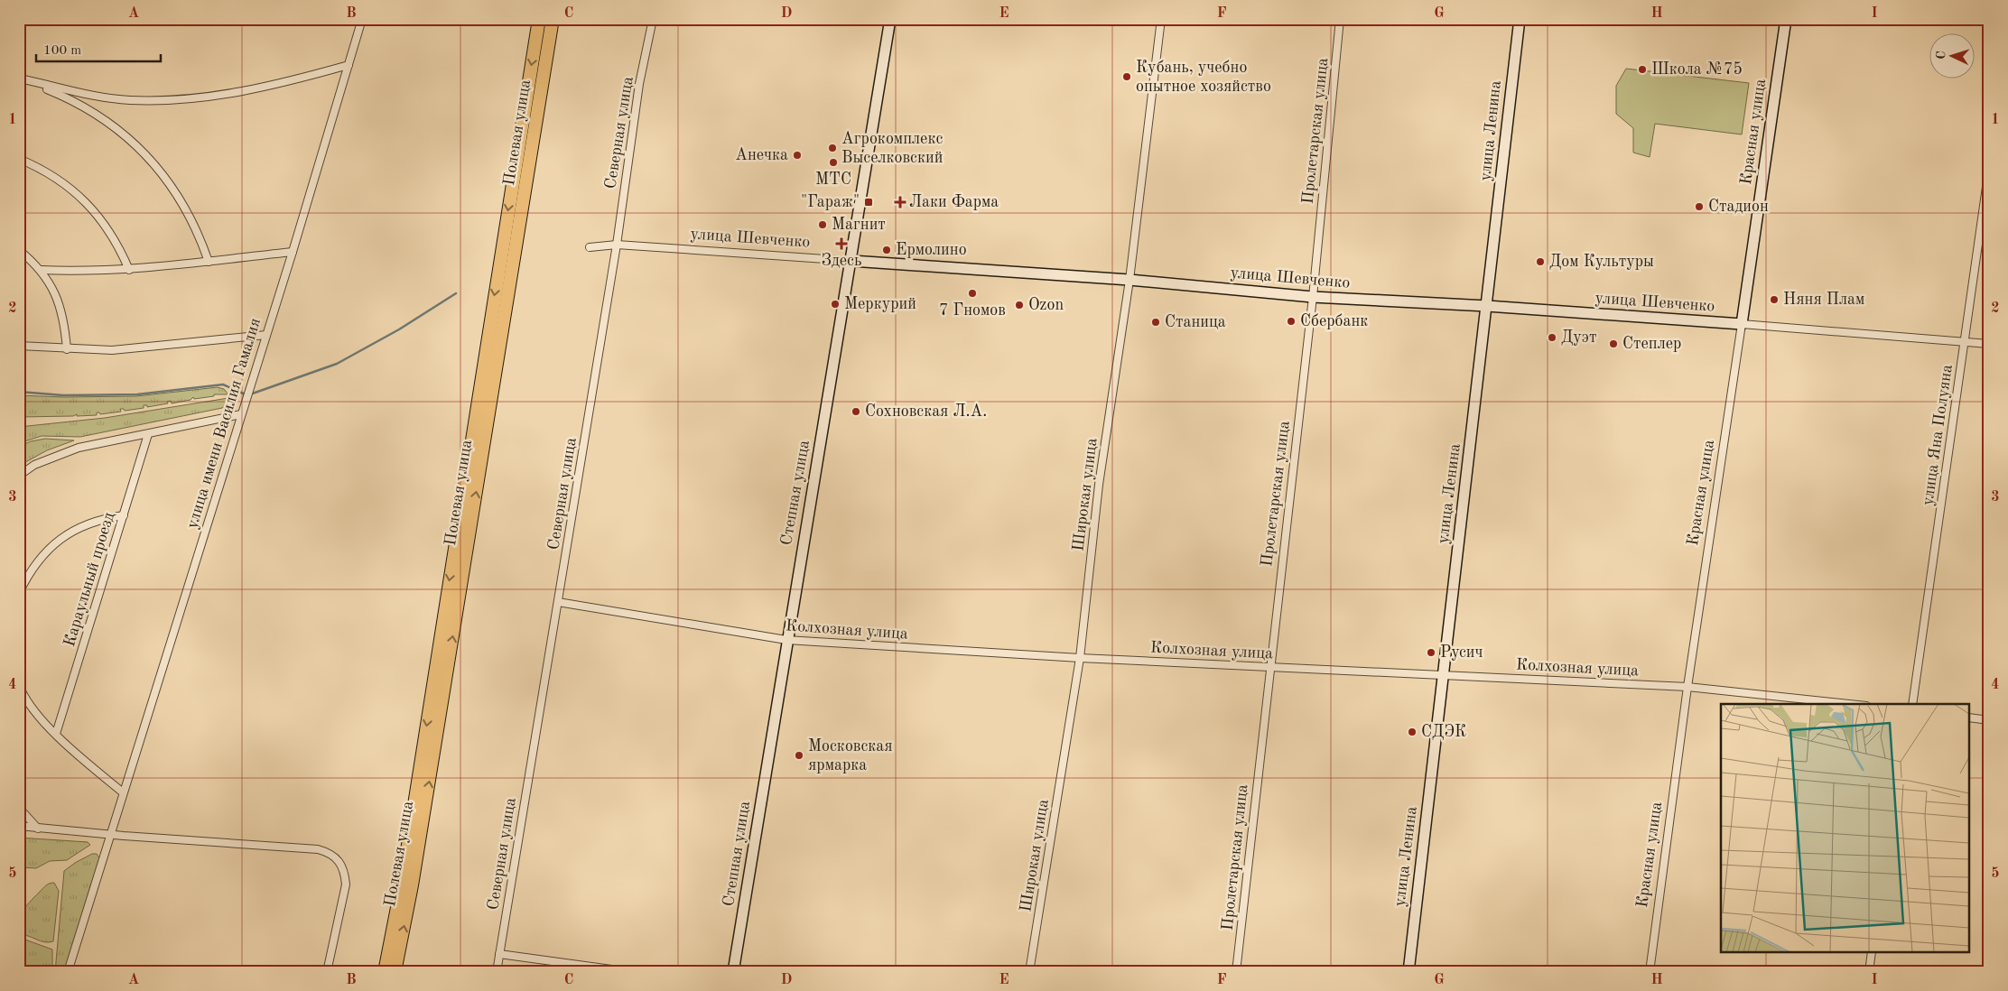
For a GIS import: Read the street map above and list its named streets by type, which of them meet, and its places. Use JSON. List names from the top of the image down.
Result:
{
  "streets": {
    "highway": ["Полевая улица"],
    "street": [
      "Пролетарская улица",
      "улица Ленина",
      "Красная улица",
      "Северная улица",
      "улица Шевченко",
      "улица имени Василия Гамалия",
      "улица Яна Полуяна",
      "Степная улица",
      "Широкая улица",
      "Караульный проезд",
      "Колхозная улица"
    ]
  },
  "crossings": [
    ["Пролетарская улица", "улица Шевченко"],
    ["Пролетарская улица", "Колхозная улица"],
    ["улица Ленина", "улица Шевченко"],
    ["улица Ленина", "Колхозная улица"],
    ["Красная улица", "улица Шевченко"],
    ["Красная улица", "Колхозная улица"],
    ["Северная улица", "улица Шевченко"],
    ["Северная улица", "Колхозная улица"],
    ["улица Шевченко", "улица Яна Полуяна"],
    ["улица Шевченко", "Степная улица"],
    ["улица Шевченко", "Широкая улица"],
    ["Степная улица", "Колхозная улица"],
    ["Широкая улица", "Колхозная улица"]
  ],
  "places": {
    "other": [
      "Школа №75",
      "Кубань, учебно опытное хозяйство",
      "Агрокомплекс Выселковский",
      "Анечка",
      "МТС",
      "Стадион",
      "Магнит",
      "Ермолино",
      "Дом Культуры",
      "7 Гномов",
      "Няня Плам",
      "Меркурий",
      "Ozon",
      "Сбербанк",
      "Станица",
      "Дуэт",
      "Степлер",
      "Сохновская Л.А.",
      "Русич",
      "СДЭК",
      "Московская ярмарка"
    ],
    "transit": ["\"Гараж\""],
    "health": ["Лаки Фарма", "Здесь"]
  },
  "scale_bar": "100 m",
  "north": "left",
  "grid": {
    "columns": [
      "A",
      "B",
      "C",
      "D",
      "E",
      "F",
      "G",
      "H",
      "I"
    ],
    "rows": [
      "1",
      "2",
      "3",
      "4",
      "5"
    ]
  }
}
